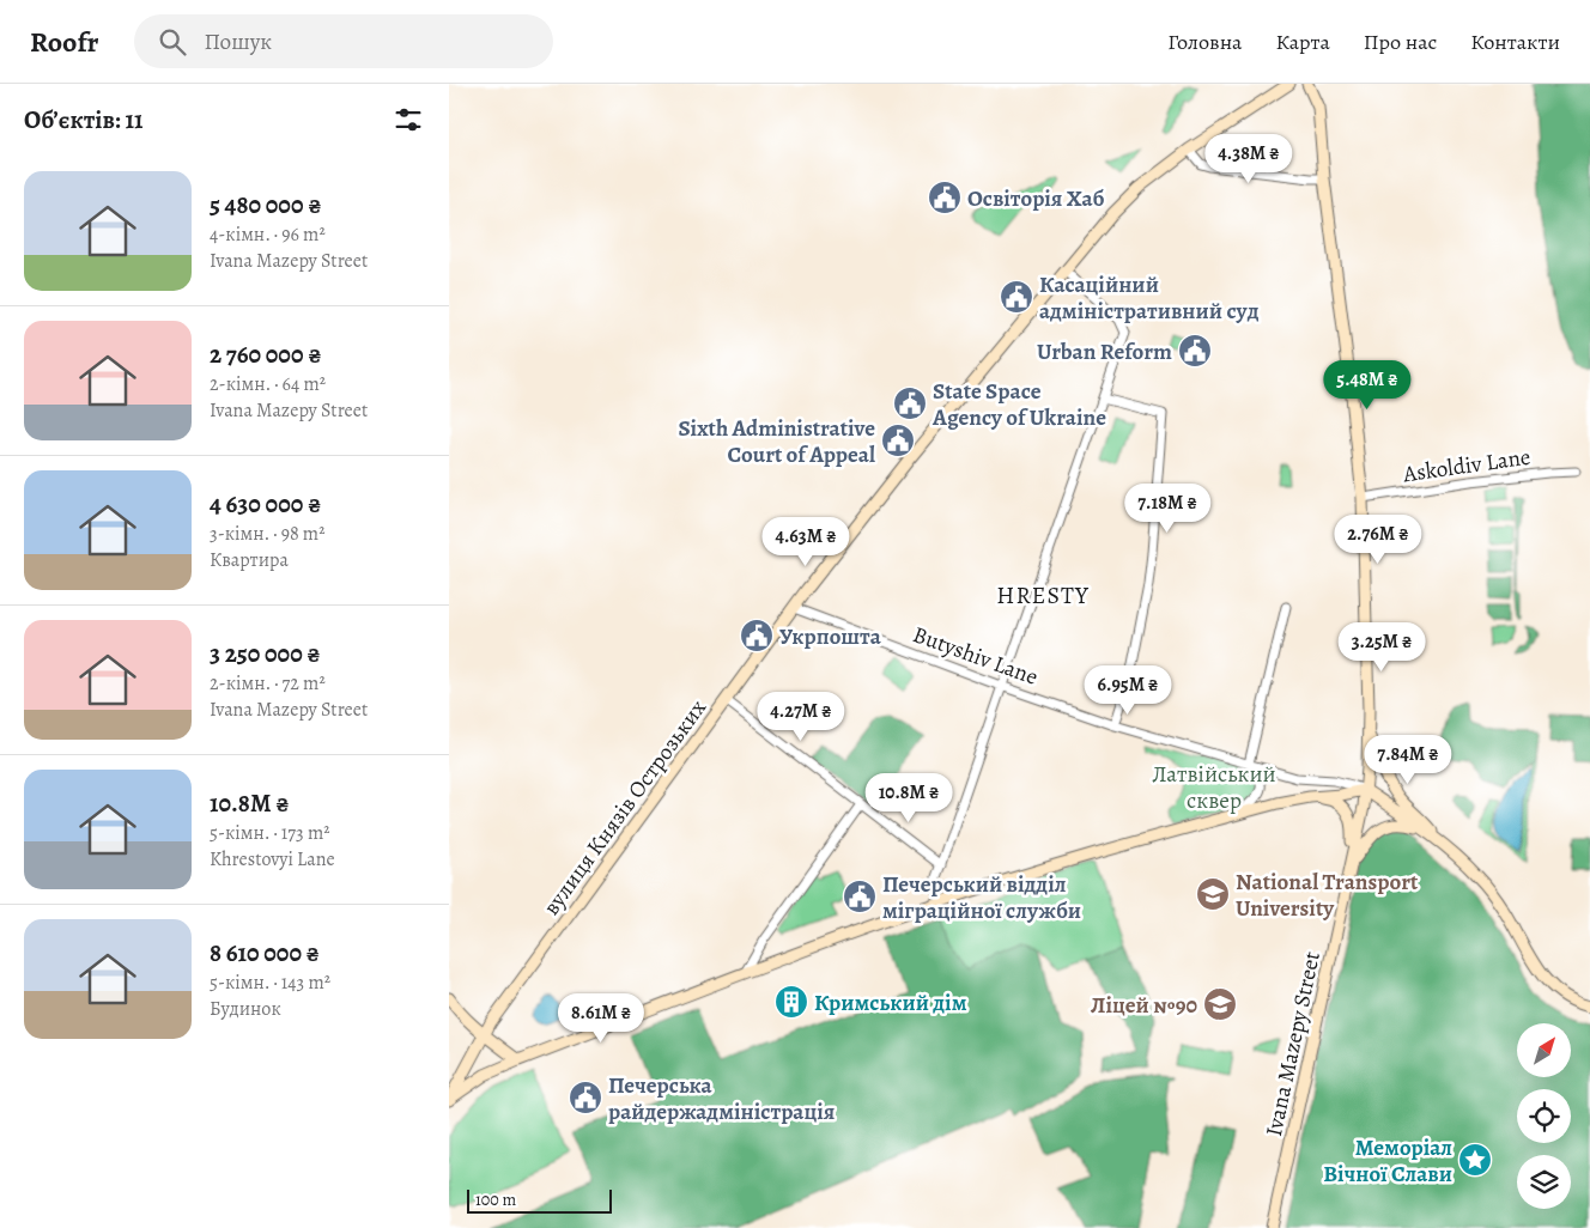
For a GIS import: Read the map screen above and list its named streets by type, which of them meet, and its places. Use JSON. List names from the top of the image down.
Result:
{
  "streets": {
    "main road": ["вулиця Князів Острозьких", "Ivana Mazepy Street"],
    "street": ["Askoldiv Lane", "Butyshiv Lane"]
  },
  "crossings": [
    ["Askoldiv Lane", "Ivana Mazepy Street"],
    ["Butyshiv Lane", "вулиця Князів Острозьких"],
    ["Butyshiv Lane", "Ivana Mazepy Street"]
  ],
  "districts": ["HRESTY"],
  "parks": ["Латвійський сквер"],
  "places": {
    "public building": [
      "Освіторія Хаб",
      "Касаційний адміністративний суд",
      "Urban Reform",
      "State Space Agency of Ukraine",
      "Sixth Administrative Court of Appeal",
      "Укрпошта",
      "Печерський відділ міграційної служби",
      "Печерська райдержадміністрація"
    ],
    "school or university": ["National Transport University", "Ліцей №90"],
    "building": ["Кримський дім"],
    "place": ["Меморіал Вічної Слави"]
  },
  "scale_bar": "100 m",
  "north": "top right",
  "page": {
    "header": "Roofr",
    "search": "Пошук",
    "nav": [
      "Головна",
      "Карта",
      "Про нас",
      "Контакти"
    ],
    "heading": "Об’єктів: 11",
    "price": [
      "4.38M ₴",
      "5.48M ₴",
      "7.18M ₴",
      "2.76M ₴",
      "4.63M ₴",
      "3.25M ₴",
      "6.95M ₴",
      "4.27M ₴",
      "7.84M ₴",
      "10.8M ₴",
      "8.61M ₴"
    ],
    "list": [
      {
        "name": "5 480 000 ₴",
        "note": "4-кімн. · 96 m² · Ivana Mazepy Street"
      },
      {
        "name": "2 760 000 ₴",
        "note": "2-кімн. · 64 m² · Ivana Mazepy Street"
      },
      {
        "name": "4 630 000 ₴",
        "note": "3-кімн. · 98 m² · Квартира"
      },
      {
        "name": "3 250 000 ₴",
        "note": "2-кімн. · 72 m² · Ivana Mazepy Street"
      },
      {
        "name": "10.8M ₴",
        "note": "5-кімн. · 173 m² · Khrestovyi Lane"
      },
      {
        "name": "8 610 000 ₴",
        "note": "5-кімн. · 143 m² · Будинок"
      }
    ],
    "scale": "100 m"
  }
}
